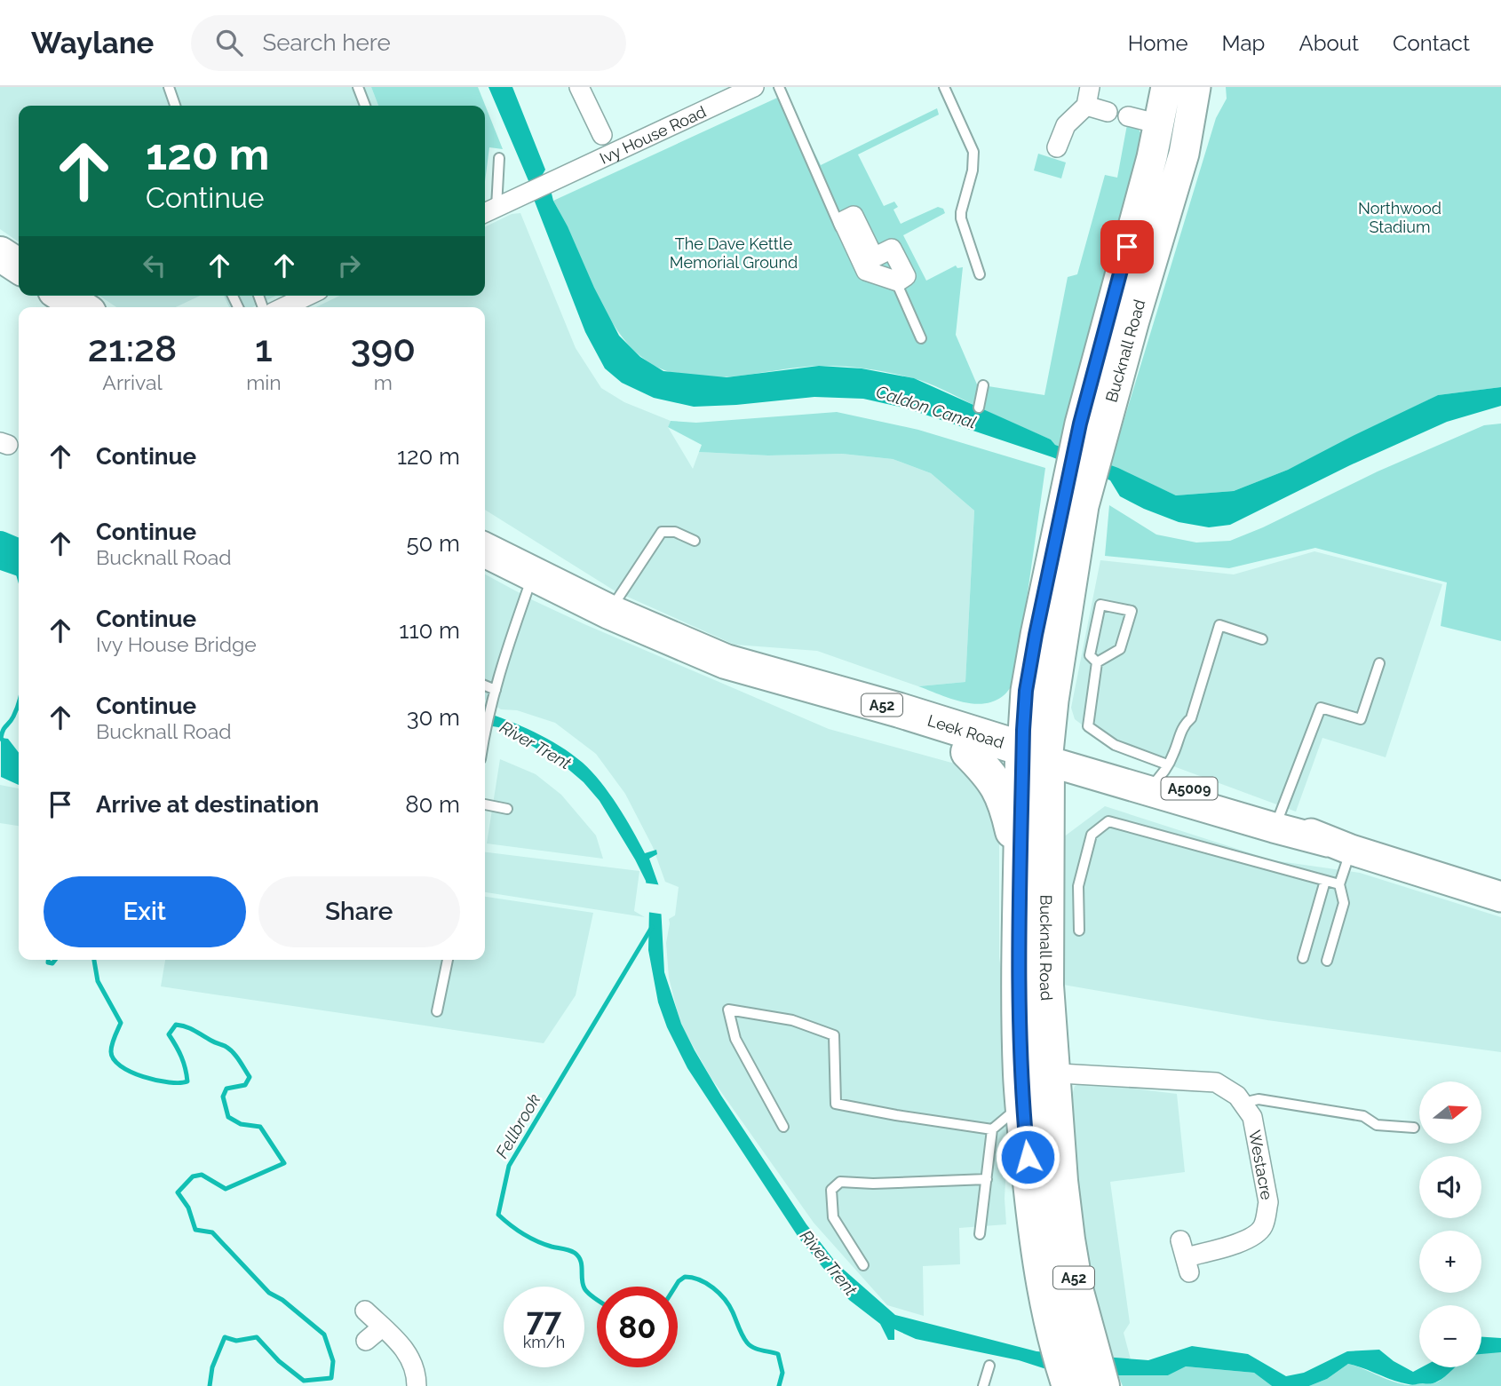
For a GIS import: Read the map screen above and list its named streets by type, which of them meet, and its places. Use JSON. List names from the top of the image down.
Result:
{
  "streets": {
    "highway": ["Bucknall Road", "A52", "Leek Road"],
    "main road": ["A5009"],
    "street": ["Ivy House Road", "Westacre"]
  },
  "crossings": [
    ["Bucknall Road", "A52"],
    ["Bucknall Road", "Leek Road"],
    ["Bucknall Road", "A5009"],
    ["Bucknall Road", "Westacre"],
    ["A52", "Leek Road"],
    ["Leek Road", "A5009"]
  ],
  "water": ["Caldon Canal", "River Trent", "Fellbrook"],
  "parks": ["Northwood Stadium", "The Dave Kettle Memorial Ground"],
  "north": "right",
  "page": {
    "header": "Waylane",
    "search": "Search here",
    "nav": [
      "Home",
      "Map",
      "About",
      "Contact"
    ],
    "turn": ["120 m", "Continue"],
    "eta": [
      "21:28",
      "Arrival",
      "1",
      "min",
      "390",
      "m"
    ],
    "list": [
      {
        "name": "Continue",
        "value": "120 m"
      },
      {
        "name": "Continue",
        "note": "Bucknall Road",
        "value": "50 m"
      },
      {
        "name": "Continue",
        "note": "Ivy House Bridge",
        "value": "110 m"
      },
      {
        "name": "Continue",
        "note": "Bucknall Road",
        "value": "30 m"
      },
      {
        "name": "Arrive at destination",
        "value": "80 m"
      }
    ],
    "buttons": ["Exit", "Share"],
    "map_buttons": ["+", "−"],
    "speed": "77 km/h",
    "limit": "80"
  }
}
